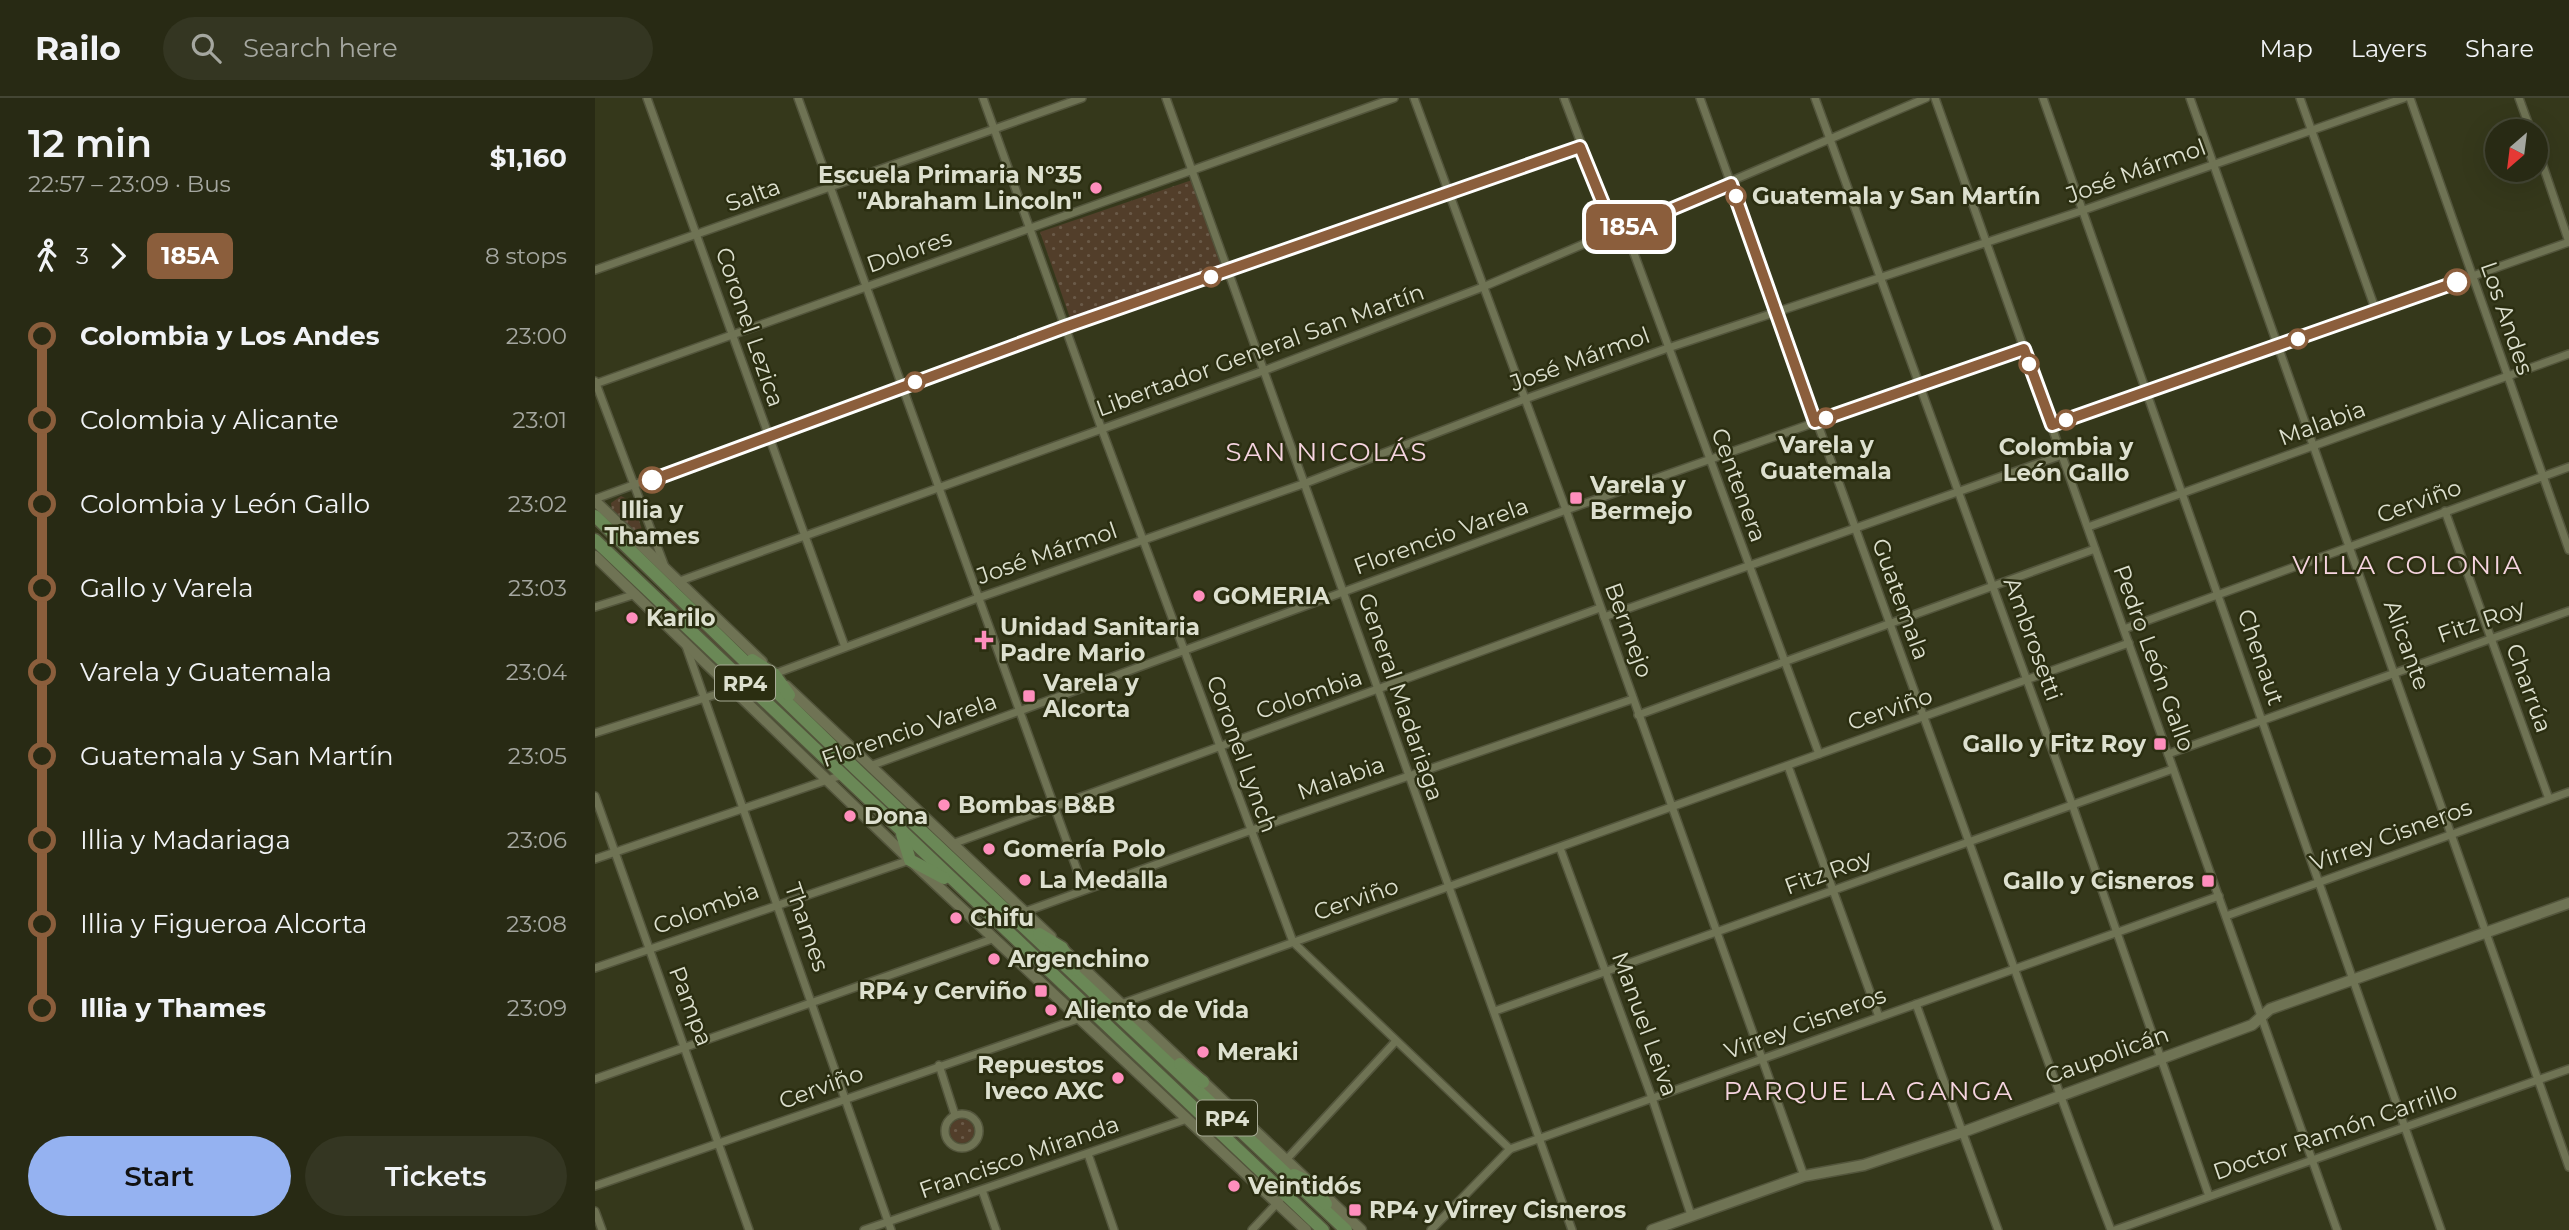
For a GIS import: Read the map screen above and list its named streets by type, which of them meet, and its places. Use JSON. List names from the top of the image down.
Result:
{
  "streets": {
    "main road": ["RP4"],
    "street": [
      "José Mármol",
      "Salta",
      "Dolores",
      "Los Andes",
      "Coronel Lezica",
      "Libertador General San Martín",
      "Malabia",
      "Centenera",
      "Cerviño",
      "Florencio Varela",
      "Guatemala",
      "Fitz Roy",
      "Bermejo",
      "Ambrosetti",
      "Alicante",
      "Chenaut",
      "Pedro León Gallo",
      "Charrúa",
      "Colombia",
      "General Madariaga",
      "Coronel Lynch",
      "Virrey Cisneros",
      "Thames",
      "Pampa",
      "Manuel Leiva",
      "Caupolicán",
      "Doctor Ramón Carrillo",
      "Francisco Miranda"
    ]
  },
  "crossings": [
    ["José Mármol", "Coronel Lezica"],
    ["José Mármol", "Centenera"],
    ["José Mármol", "Guatemala"],
    ["José Mármol", "Bermejo"],
    ["José Mármol", "Ambrosetti"],
    ["José Mármol", "Alicante"],
    ["José Mármol", "Chenaut"],
    ["José Mármol", "Pedro León Gallo"],
    ["José Mármol", "General Madariaga"],
    ["José Mármol", "Coronel Lynch"],
    ["Salta", "Coronel Lezica"],
    ["Salta", "Coronel Lynch"],
    ["Dolores", "Coronel Lezica"],
    ["Dolores", "General Madariaga"],
    ["Dolores", "Coronel Lynch"],
    ["Los Andes", "Malabia"],
    ["Los Andes", "Cerviño"],
    ["Coronel Lezica", "Libertador General San Martín"],
    ["Libertador General San Martín", "Centenera"],
    ["Libertador General San Martín", "Guatemala"],
    ["Libertador General San Martín", "Bermejo"],
    ["Libertador General San Martín", "Ambrosetti"],
    ["Libertador General San Martín", "RP4"],
    ["Libertador General San Martín", "General Madariaga"],
    ["Libertador General San Martín", "Coronel Lynch"],
    ["Malabia", "Bermejo"],
    ["Malabia", "Alicante"],
    ["Malabia", "Chenaut"],
    ["Malabia", "Pedro León Gallo"],
    ["Malabia", "RP4"],
    ["Malabia", "General Madariaga"],
    ["Malabia", "Coronel Lynch"],
    ["Centenera", "Cerviño"],
    ["Centenera", "Florencio Varela"],
    ["Cerviño", "Guatemala"],
    ["Cerviño", "Bermejo"],
    ["Cerviño", "Ambrosetti"],
    ["Cerviño", "Alicante"],
    ["Cerviño", "Chenaut"],
    ["Cerviño", "Pedro León Gallo"],
    ["Cerviño", "RP4"],
    ["Cerviño", "Charrúa"],
    ["Cerviño", "General Madariaga"],
    ["Cerviño", "Coronel Lynch"],
    ["Cerviño", "Thames"],
    ["Cerviño", "Pampa"],
    ["Cerviño", "Manuel Leiva"],
    ["Florencio Varela", "Guatemala"],
    ["Florencio Varela", "Bermejo"],
    ["Florencio Varela", "Ambrosetti"],
    ["Florencio Varela", "Pedro León Gallo"],
    ["Florencio Varela", "RP4"],
    ["Florencio Varela", "General Madariaga"],
    ["Florencio Varela", "Coronel Lynch"],
    ["Florencio Varela", "Thames"],
    ["Florencio Varela", "Pampa"],
    ["Guatemala", "Fitz Roy"],
    ["Guatemala", "Virrey Cisneros"],
    ["Guatemala", "Caupolicán"],
    ["Guatemala", "Doctor Ramón Carrillo"],
    ["Fitz Roy", "Bermejo"],
    ["Fitz Roy", "Ambrosetti"],
    ["Fitz Roy", "Alicante"],
    ["Fitz Roy", "Chenaut"],
    ["Fitz Roy", "Pedro León Gallo"],
    ["Fitz Roy", "Charrúa"],
    ["Fitz Roy", "General Madariaga"],
    ["Fitz Roy", "Manuel Leiva"],
    ["Bermejo", "Colombia"],
    ["Bermejo", "Virrey Cisneros"],
    ["Bermejo", "Caupolicán"],
    ["Ambrosetti", "Virrey Cisneros"],
    ["Ambrosetti", "Caupolicán"],
    ["Ambrosetti", "Doctor Ramón Carrillo"],
    ["Alicante", "Virrey Cisneros"],
    ["Alicante", "Caupolicán"],
    ["Alicante", "Doctor Ramón Carrillo"],
    ["Chenaut", "Virrey Cisneros"],
    ["Chenaut", "Caupolicán"],
    ["Chenaut", "Doctor Ramón Carrillo"],
    ["Pedro León Gallo", "Virrey Cisneros"],
    ["Pedro León Gallo", "Caupolicán"],
    ["Pedro León Gallo", "Doctor Ramón Carrillo"],
    ["Charrúa", "Virrey Cisneros"],
    ["Colombia", "General Madariaga"],
    ["Colombia", "Coronel Lynch"],
    ["Colombia", "Thames"],
    ["Colombia", "Pampa"],
    ["General Madariaga", "Virrey Cisneros"],
    ["Coronel Lynch", "Virrey Cisneros"],
    ["Virrey Cisneros", "Manuel Leiva"],
    ["Thames", "Francisco Miranda"],
    ["Manuel Leiva", "Caupolicán"]
  ],
  "districts": ["SAN NICOLÁS", "VILLA COLONIA", "PARQUE LA GANGA"],
  "places": {
    "other": [
      "Escuela Primaria N°35 \"Abraham Lincoln\"",
      "Guatemala y San Martín",
      "Varela y Guatemala",
      "Colombia y León Gallo",
      "Illia y Thames",
      "GOMERIA",
      "Karilo",
      "Bombas B&B",
      "Dona",
      "Gomería Polo",
      "La Medalla",
      "Chifu",
      "Argenchino",
      "Aliento de Vida",
      "Meraki",
      "Repuestos Iveco AXC",
      "Veintidós"
    ],
    "transit": [
      "Varela y Bermejo",
      "Varela y Alcorta",
      "Gallo y Fitz Roy",
      "Gallo y Cisneros",
      "RP4 y Cerviño",
      "RP4 y Virrey Cisneros"
    ],
    "health": ["Unidad Sanitaria Padre Mario"]
  },
  "lines": ["bus line 185A"],
  "north": "bottom left",
  "page": {
    "header": "Railo",
    "search": "Search here",
    "nav": ["Map", "Layers", "Share"],
    "heading": ["12 min", "22:57 – 23:09 · Bus", "$1,160"],
    "on_map": "185A",
    "legs": ["3", "185A", "8 stops"],
    "list": [
      {
        "name": "Colombia y Los Andes",
        "value": "23:00"
      },
      {
        "name": "Colombia y Alicante",
        "value": "23:01"
      },
      {
        "name": "Colombia y León Gallo",
        "value": "23:02"
      },
      {
        "name": "Gallo y Varela",
        "value": "23:03"
      },
      {
        "name": "Varela y Guatemala",
        "value": "23:04"
      },
      {
        "name": "Guatemala y San Martín",
        "value": "23:05"
      },
      {
        "name": "Illia y Madariaga",
        "value": "23:06"
      },
      {
        "name": "Illia y Figueroa Alcorta",
        "value": "23:08"
      },
      {
        "name": "Illia y Thames",
        "value": "23:09"
      }
    ],
    "buttons": ["Start", "Tickets"]
  }
}
